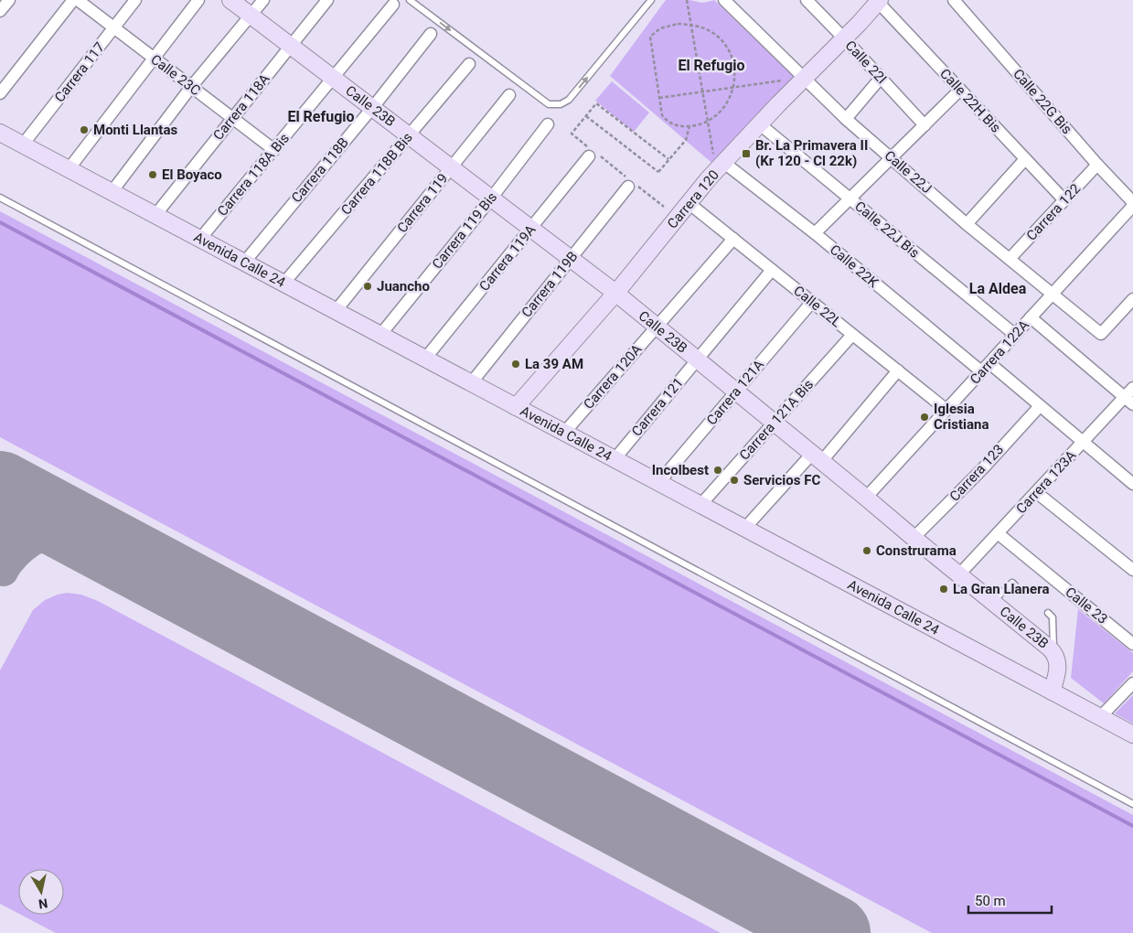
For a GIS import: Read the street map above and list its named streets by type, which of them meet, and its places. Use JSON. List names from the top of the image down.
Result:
{
  "streets": {
    "street": [
      "Calle 22I",
      "Carrera 117",
      "Calle 23C",
      "Calle 22H Bis",
      "Calle 22G Bis",
      "Calle 23B",
      "Carrera 118A",
      "Carrera 118B",
      "Calle 22J",
      "Carrera 118B Bis",
      "Carrera 118A Bis",
      "Carrera 120",
      "Carrera 119",
      "Carrera 122",
      "Calle 22J Bis",
      "Carrera 119 Bis",
      "Carrera 119A",
      "Avenida Calle 24",
      "Calle 22K",
      "Carrera 119B",
      "Calle 22L",
      "Carrera 122A",
      "Carrera 120A",
      "Carrera 121A",
      "Carrera 121",
      "Carrera 121A Bis",
      "Carrera 123",
      "Carrera 123A",
      "Calle 23"
    ]
  },
  "crossings": [
    ["Calle 22I", "Carrera 120"],
    ["Carrera 117", "Calle 23C"],
    ["Carrera 117", "Avenida Calle 24"],
    ["Calle 23C", "Carrera 118A"],
    ["Calle 23C", "Carrera 118A Bis"],
    ["Calle 22H Bis", "Carrera 120"],
    ["Calle 22H Bis", "Carrera 122"],
    ["Calle 22G Bis", "Carrera 122"],
    ["Calle 23B", "Carrera 118A"],
    ["Calle 23B", "Carrera 118B"],
    ["Calle 23B", "Carrera 118B Bis"],
    ["Calle 23B", "Carrera 118A Bis"],
    ["Calle 23B", "Carrera 120"],
    ["Calle 23B", "Carrera 119"],
    ["Calle 23B", "Carrera 119 Bis"],
    ["Calle 23B", "Carrera 119A"],
    ["Calle 23B", "Avenida Calle 24"],
    ["Calle 23B", "Carrera 119B"],
    ["Calle 23B", "Carrera 122A"],
    ["Calle 23B", "Carrera 120A"],
    ["Calle 23B", "Carrera 121A"],
    ["Calle 23B", "Carrera 121"],
    ["Calle 23B", "Carrera 121A Bis"],
    ["Calle 23B", "Carrera 123"],
    ["Calle 23B", "Carrera 123A"],
    ["Carrera 118A", "Avenida Calle 24"],
    ["Carrera 118B", "Avenida Calle 24"],
    ["Calle 22J", "Carrera 120"],
    ["Calle 22J", "Carrera 122"],
    ["Calle 22J", "Carrera 122A"],
    ["Carrera 118B Bis", "Avenida Calle 24"],
    ["Carrera 118A Bis", "Avenida Calle 24"],
    ["Carrera 120", "Calle 22J Bis"],
    ["Carrera 120", "Avenida Calle 24"],
    ["Carrera 120", "Calle 22K"],
    ["Carrera 120", "Calle 22L"],
    ["Carrera 119", "Avenida Calle 24"],
    ["Calle 22J Bis", "Carrera 122A"],
    ["Carrera 119 Bis", "Avenida Calle 24"],
    ["Carrera 119A", "Avenida Calle 24"],
    ["Avenida Calle 24", "Carrera 119B"],
    ["Avenida Calle 24", "Carrera 120A"],
    ["Avenida Calle 24", "Carrera 121A"],
    ["Avenida Calle 24", "Carrera 121"],
    ["Avenida Calle 24", "Carrera 121A Bis"],
    ["Calle 22K", "Carrera 122A"],
    ["Calle 22K", "Carrera 123"],
    ["Calle 22K", "Carrera 123A"],
    ["Calle 22L", "Carrera 122A"],
    ["Calle 22L", "Carrera 120A"],
    ["Calle 22L", "Carrera 121A"],
    ["Calle 22L", "Carrera 121"],
    ["Calle 22L", "Carrera 121A Bis"],
    ["Carrera 123A", "Calle 23"]
  ],
  "districts": ["El Refugio", "El Refugio", "La Aldea"],
  "places": {
    "other": [
      "Monti Llantas",
      "El Boyaco",
      "Juancho",
      "La 39 AM",
      "Iglesia Cristiana",
      "Incolbest",
      "Servicios FC",
      "Construrama",
      "La Gran Llanera"
    ],
    "transit": ["Br. La Primavera II (Kr 120 - Cl 22k)"]
  },
  "scale_bar": "50 m",
  "north": "bottom"
}
